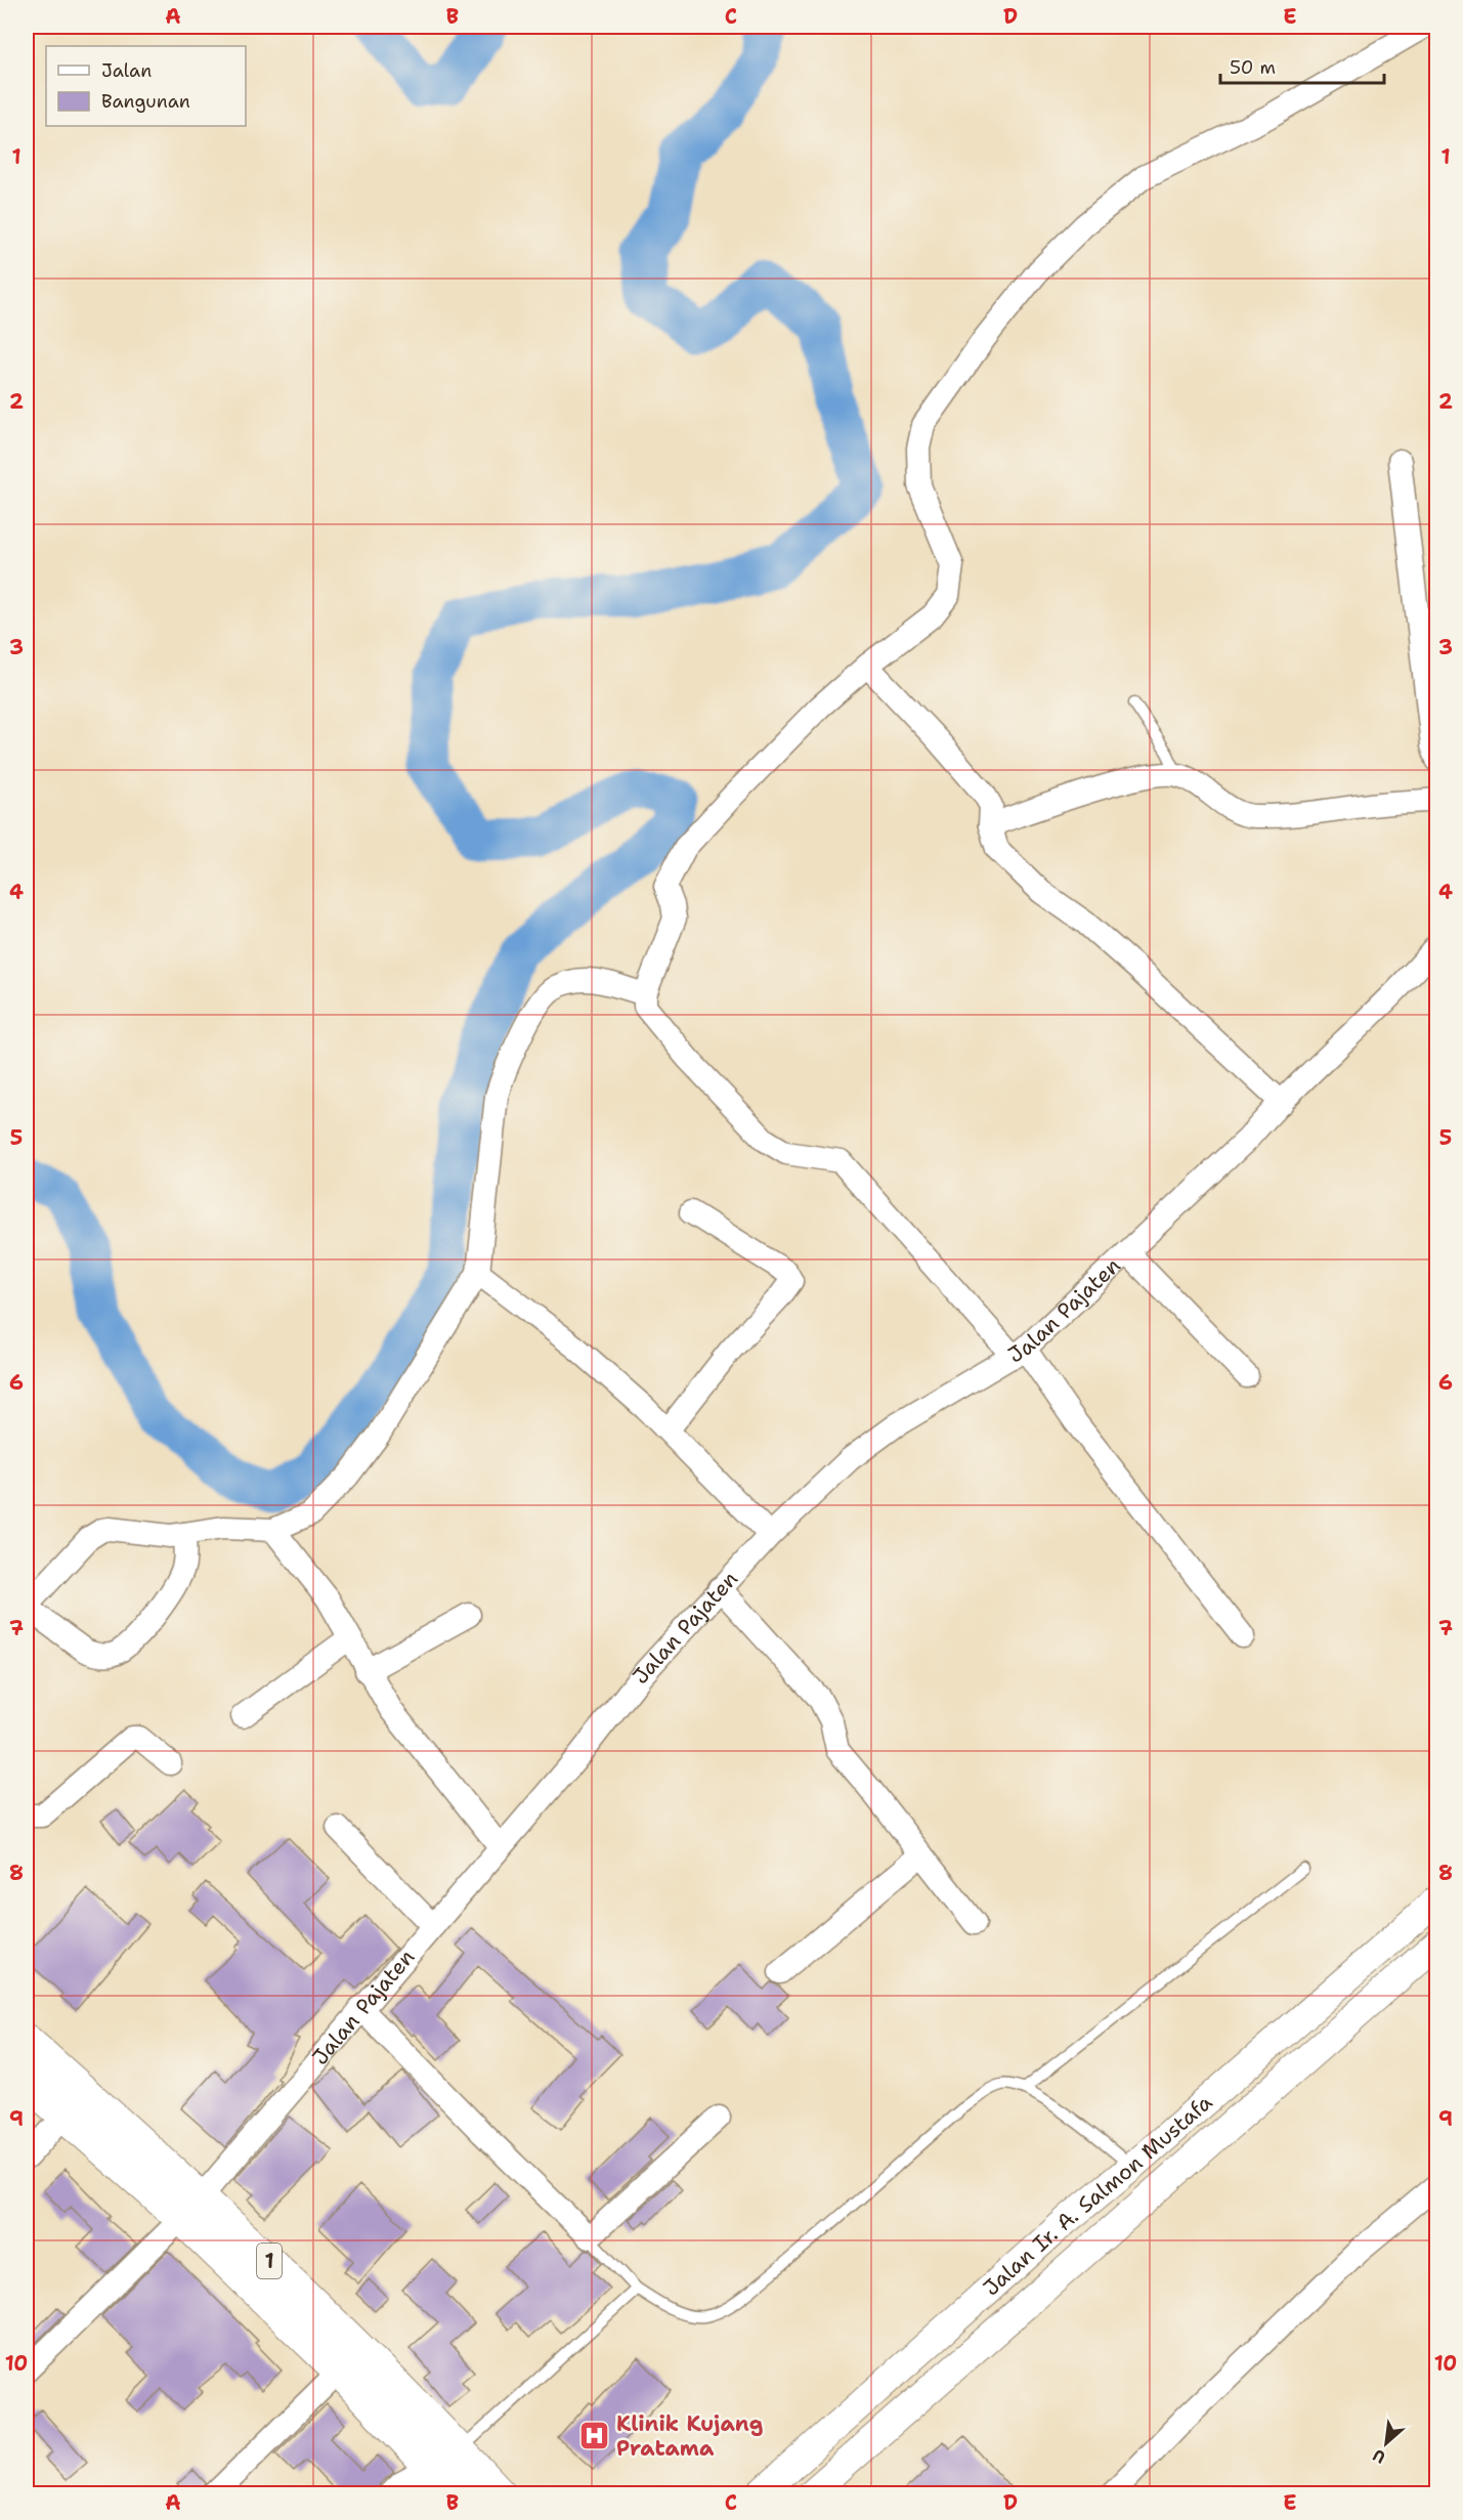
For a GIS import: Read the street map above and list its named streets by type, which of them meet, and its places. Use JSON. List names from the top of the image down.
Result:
{
  "streets": {
    "highway": ["1"],
    "street": ["Jalan Pajaten", "Jalan Ir. A. Salmon Mustafa"]
  },
  "crossings": [
    ["Jalan Pajaten", "1"]
  ],
  "places": {
    "hospital": ["Klinik Kujang Pratama"]
  },
  "legend": ["Jalan", "Bangunan"],
  "scale_bar": "50 m",
  "north": "bottom left",
  "grid": {
    "columns": [
      "A",
      "B",
      "C",
      "D",
      "E"
    ],
    "rows": [
      "1",
      "2",
      "3",
      "4",
      "5",
      "6",
      "7",
      "8",
      "9",
      "10"
    ]
  }
}
